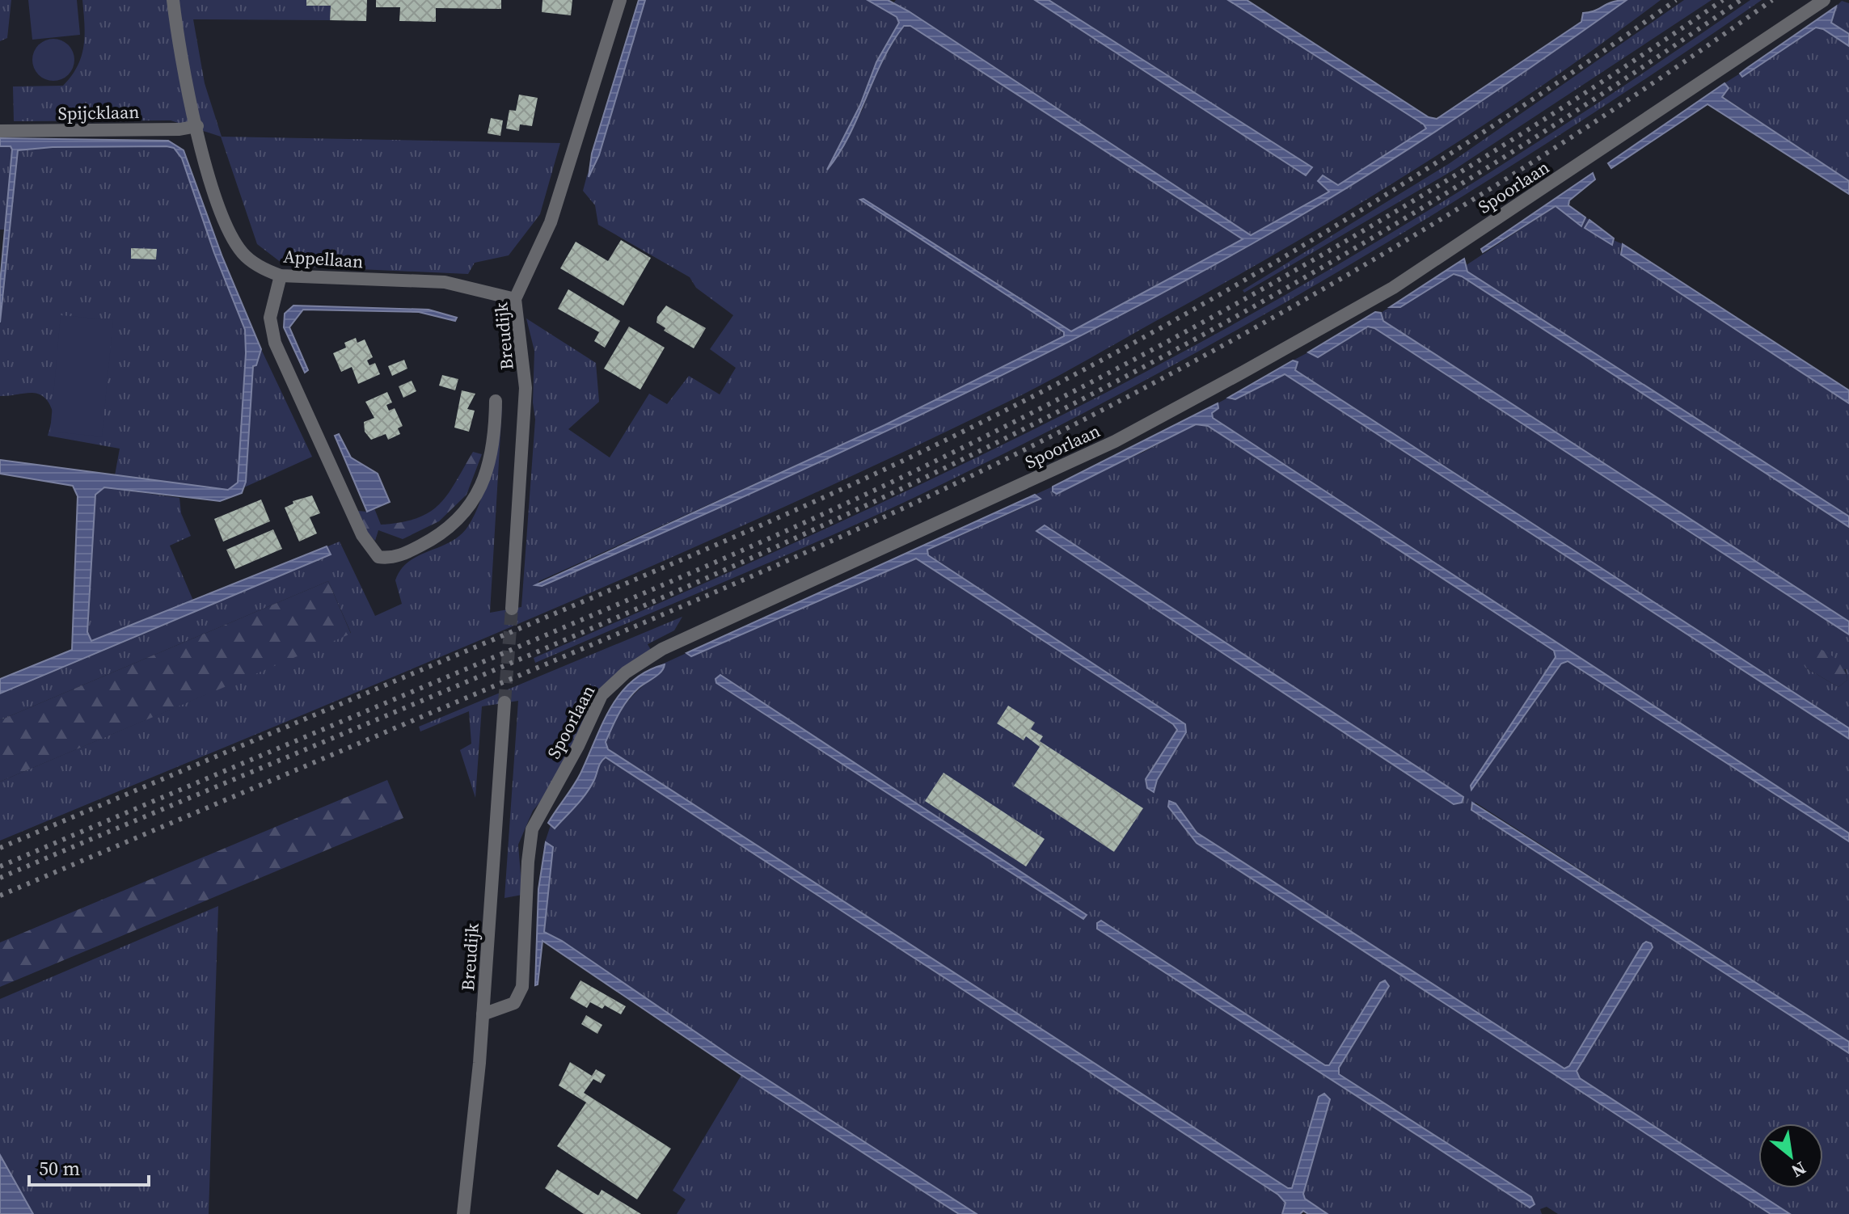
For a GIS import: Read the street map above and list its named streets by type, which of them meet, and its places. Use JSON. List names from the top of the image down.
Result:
{
  "streets": {
    "street": [
      "Spijcklaan",
      "Spoorlaan",
      "Appellaan",
      "Breudijk"
    ]
  },
  "crossings": [
    ["Spijcklaan", "Appellaan"],
    ["Spoorlaan", "Breudijk"],
    ["Appellaan", "Breudijk"]
  ],
  "scale_bar": "50 m",
  "north": "bottom right"
}
